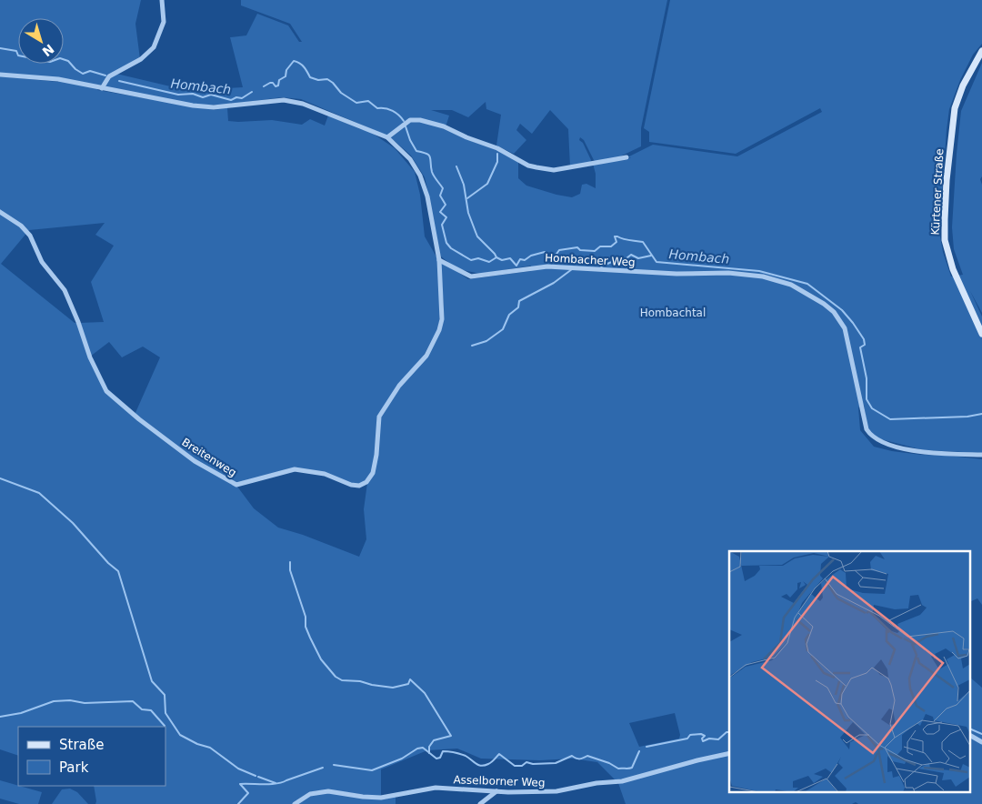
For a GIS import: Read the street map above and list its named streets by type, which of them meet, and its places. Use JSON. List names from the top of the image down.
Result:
{
  "streets": {
    "main road": ["Kürtener Straße"],
    "street": ["Hombacher Weg", "Breitenweg", "Asselborner Weg"]
  },
  "crossings": [
    ["Hombacher Weg", "Breitenweg"]
  ],
  "water": ["Hombach"],
  "parks": ["Hombachtal"],
  "legend": ["Straße", "Park"],
  "north": "bottom right"
}
